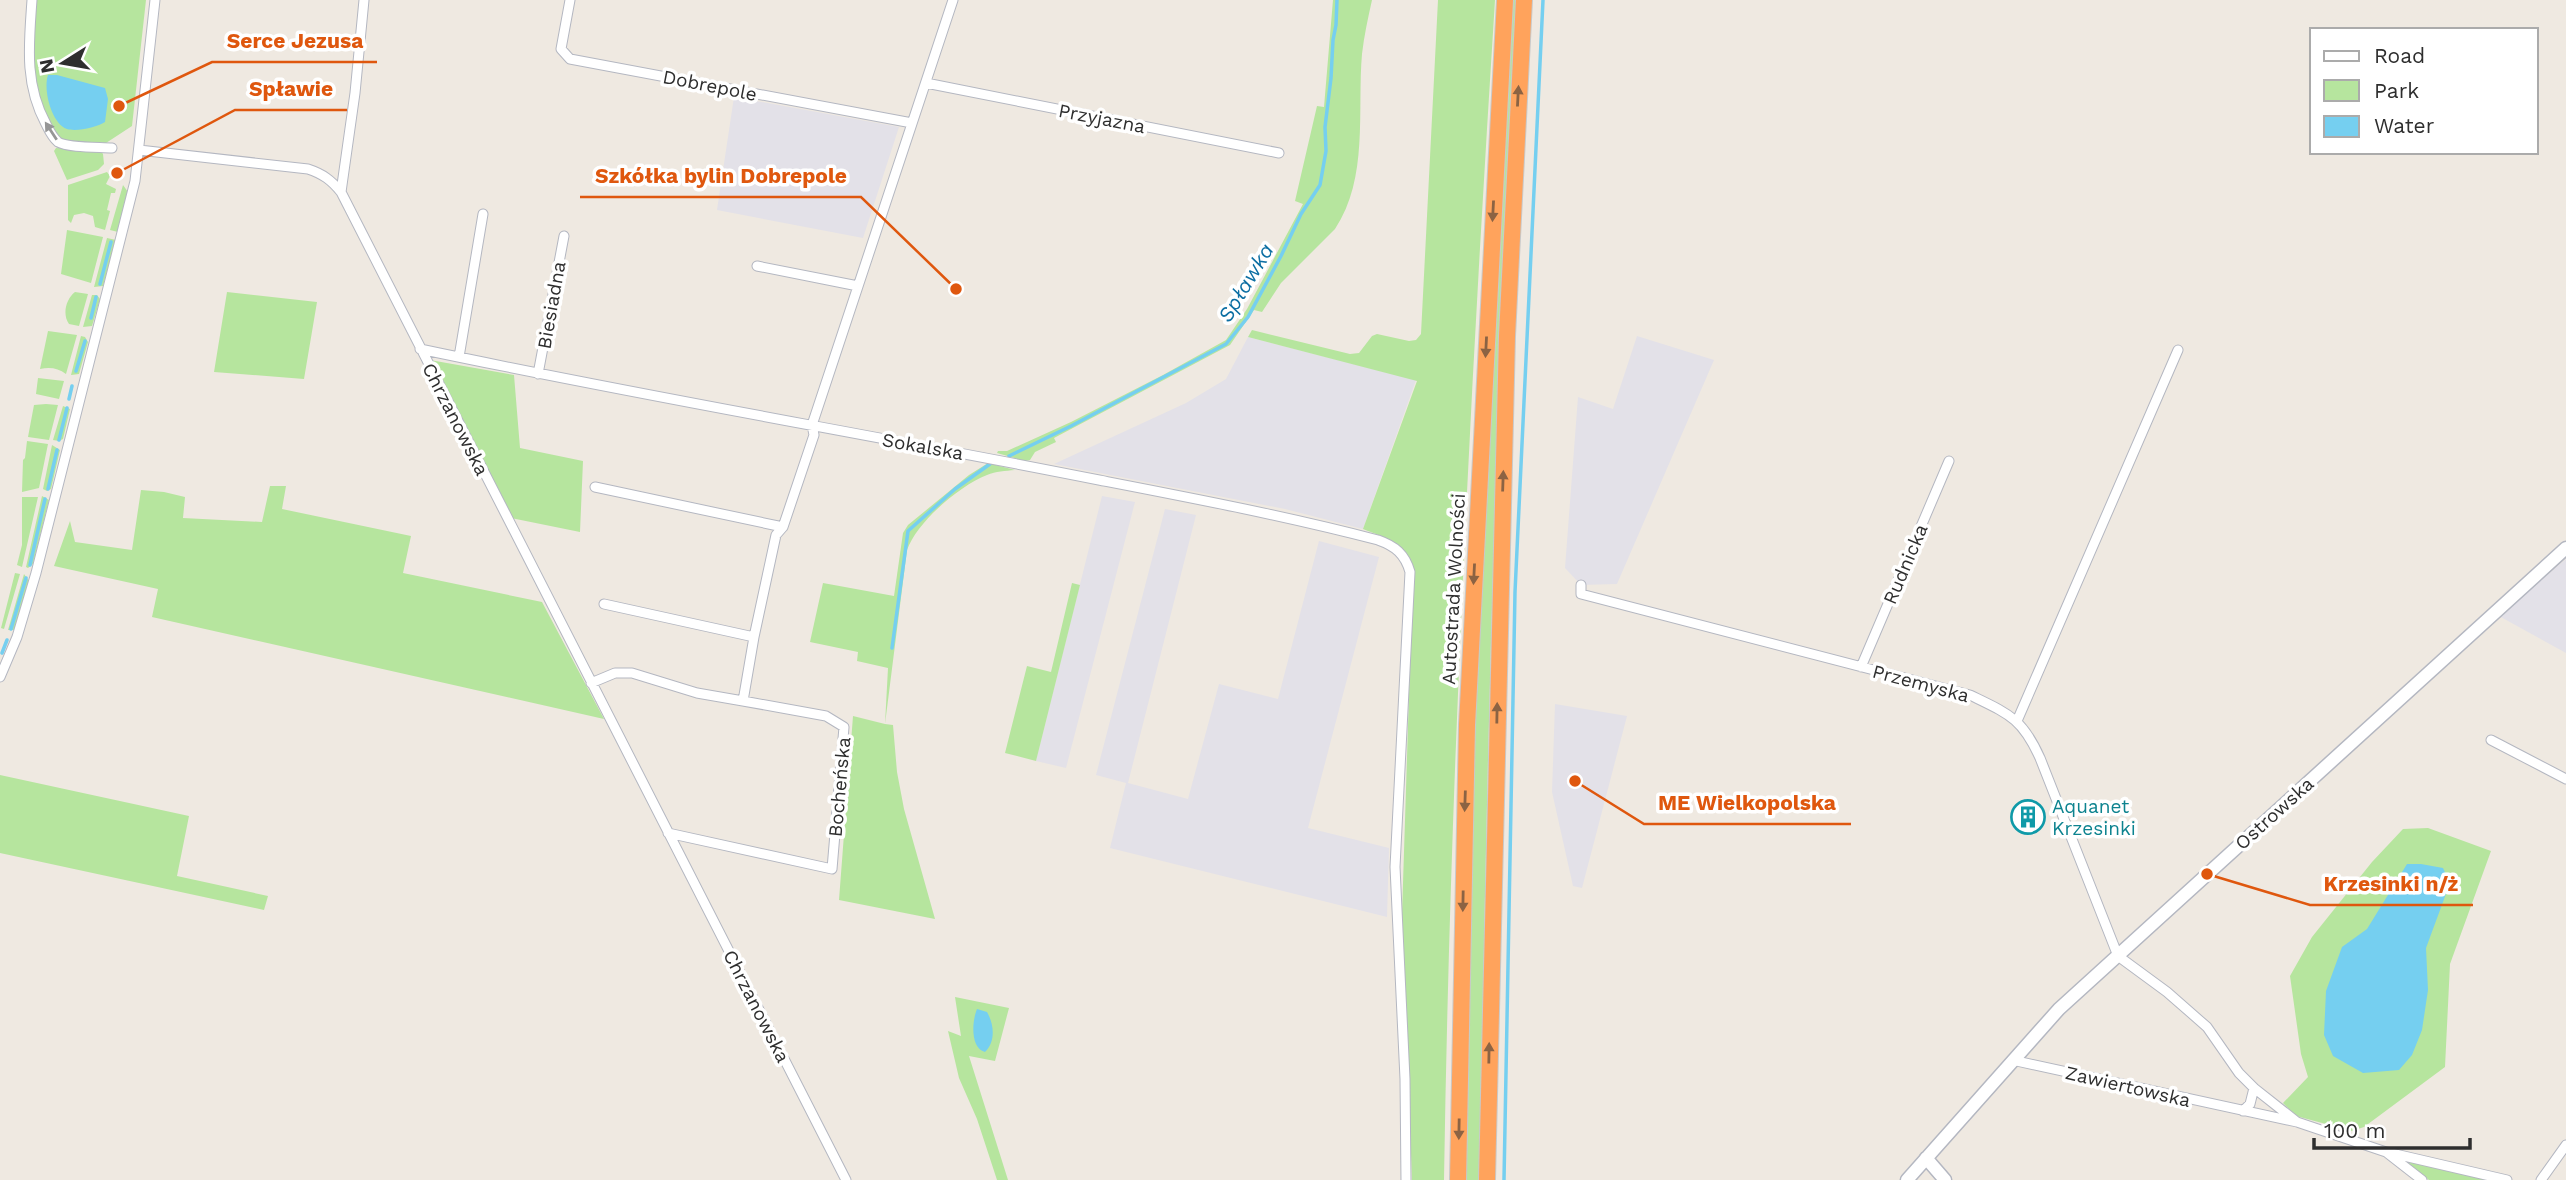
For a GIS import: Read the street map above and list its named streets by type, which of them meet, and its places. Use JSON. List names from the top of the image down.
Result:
{
  "streets": {
    "highway": ["Autostrada Wolności"],
    "street": [
      "Dobrepole",
      "Przyjazna",
      "Biesiadna",
      "Chrzanowska",
      "Sokalska",
      "Rudnicka",
      "Przemyska",
      "Bocheńska",
      "Ostrowska",
      "Zawiertowska"
    ]
  },
  "crossings": [
    ["Biesiadna", "Sokalska"],
    ["Chrzanowska", "Sokalska"],
    ["Chrzanowska", "Bocheńska"],
    ["Rudnicka", "Przemyska"],
    ["Przemyska", "Ostrowska"],
    ["Ostrowska", "Zawiertowska"]
  ],
  "water": ["Spławka"],
  "places": {
    "other": [
      "Serce Jezusa",
      "Spławie",
      "Szkółka bylin Dobrepole",
      "ME Wielkopolska",
      "Krzesinki n/ż"
    ],
    "building": ["Aquanet Krzesinki"]
  },
  "legend": ["Road", "Park", "Water"],
  "scale_bar": "100 m",
  "north": "left"
}
